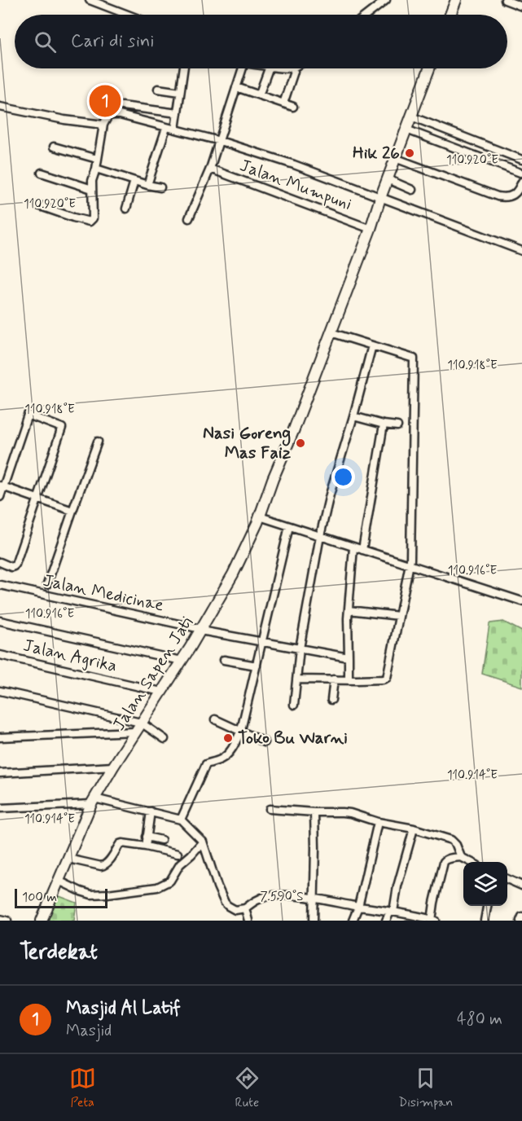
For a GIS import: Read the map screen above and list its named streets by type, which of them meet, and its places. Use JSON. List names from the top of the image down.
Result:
{
  "streets": {
    "street": [
      "Jalan Mumpuni",
      "Jalan Medicinae",
      "Jalan Agrika",
      "Jalan Sapen Jati"
    ]
  },
  "crossings": [
    ["Jalan Mumpuni", "Jalan Sapen Jati"],
    ["Jalan Medicinae", "Jalan Sapen Jati"],
    ["Jalan Agrika", "Jalan Sapen Jati"]
  ],
  "places": ["Hik 26", "Nasi Goreng Mas Faiz", "Toko Bu Warni"],
  "scale_bar": "100 m",
  "page": {
    "search": "Cari di sini",
    "pins": "1",
    "scale": "100 m",
    "heading": "Terdekat",
    "list": [
      {
        "mark": "1",
        "name": "Masjid Al Latif",
        "note": "Masjid",
        "value": "480 m"
      }
    ],
    "nav": ["Peta", "Rute", "Disimpan"]
  },
  "coordinates": [
    "110.920°E",
    "110.918°E",
    "110.916°E",
    "110.914°E",
    "7.590°S"
  ]
}
